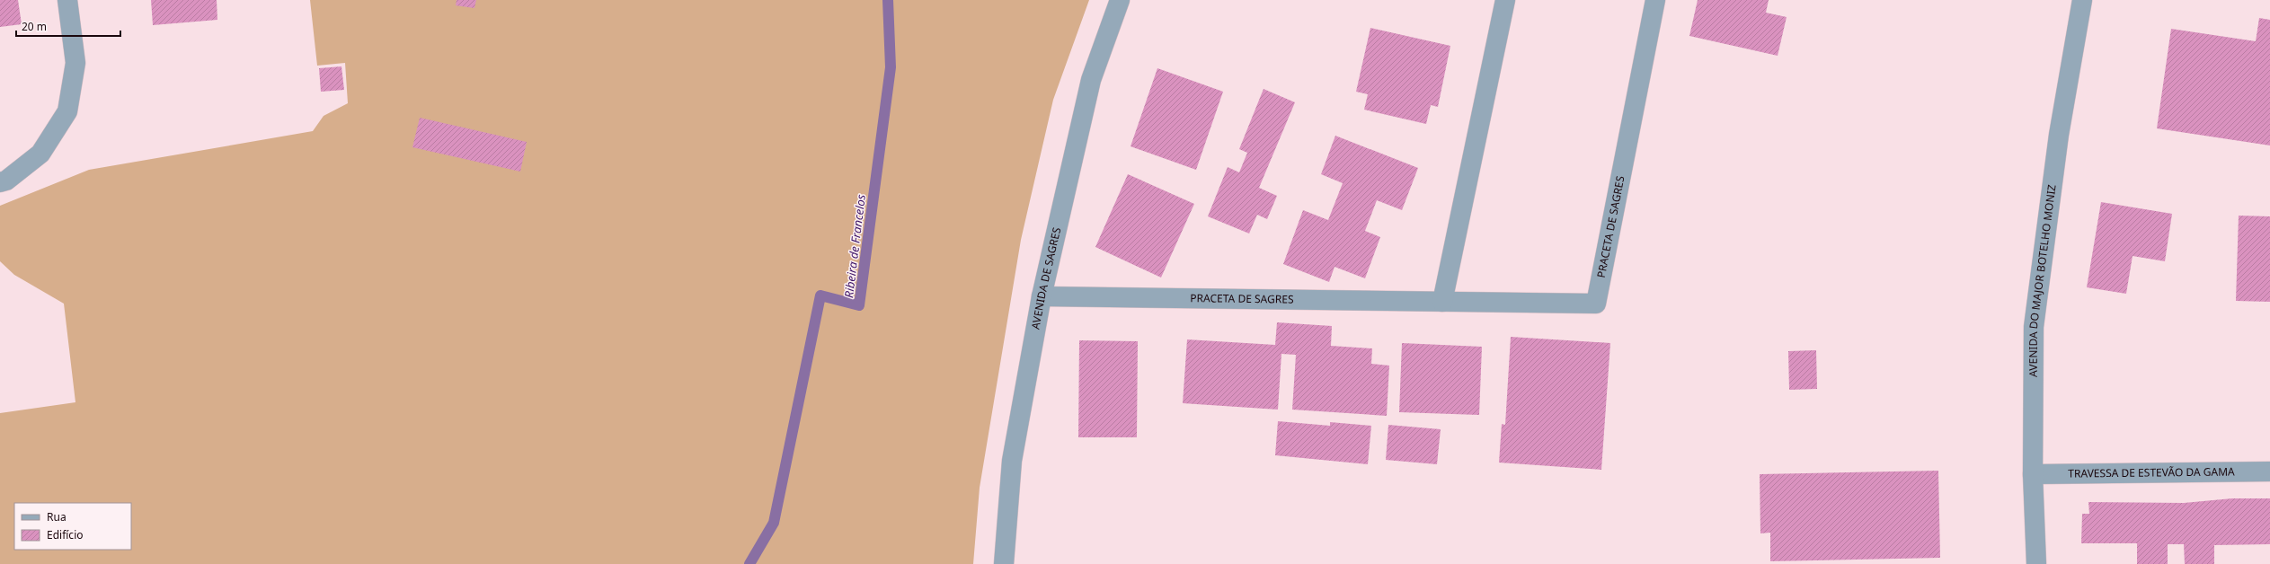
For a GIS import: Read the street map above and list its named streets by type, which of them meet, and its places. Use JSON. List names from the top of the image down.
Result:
{
  "streets": {
    "street": [
      "PRACETA DE SAGRES",
      "AVENIDA DE SAGRES",
      "AVENIDA DO MAJOR BOTELHO MONIZ",
      "TRAVESSA DE ESTEVÃO DA GAMA"
    ]
  },
  "crossings": [
    ["PRACETA DE SAGRES", "AVENIDA DE SAGRES"],
    ["AVENIDA DO MAJOR BOTELHO MONIZ", "TRAVESSA DE ESTEVÃO DA GAMA"]
  ],
  "water": ["Ribeira de Francelos"],
  "legend": ["Rua", "Edifício"],
  "scale_bar": "20 m"
}
